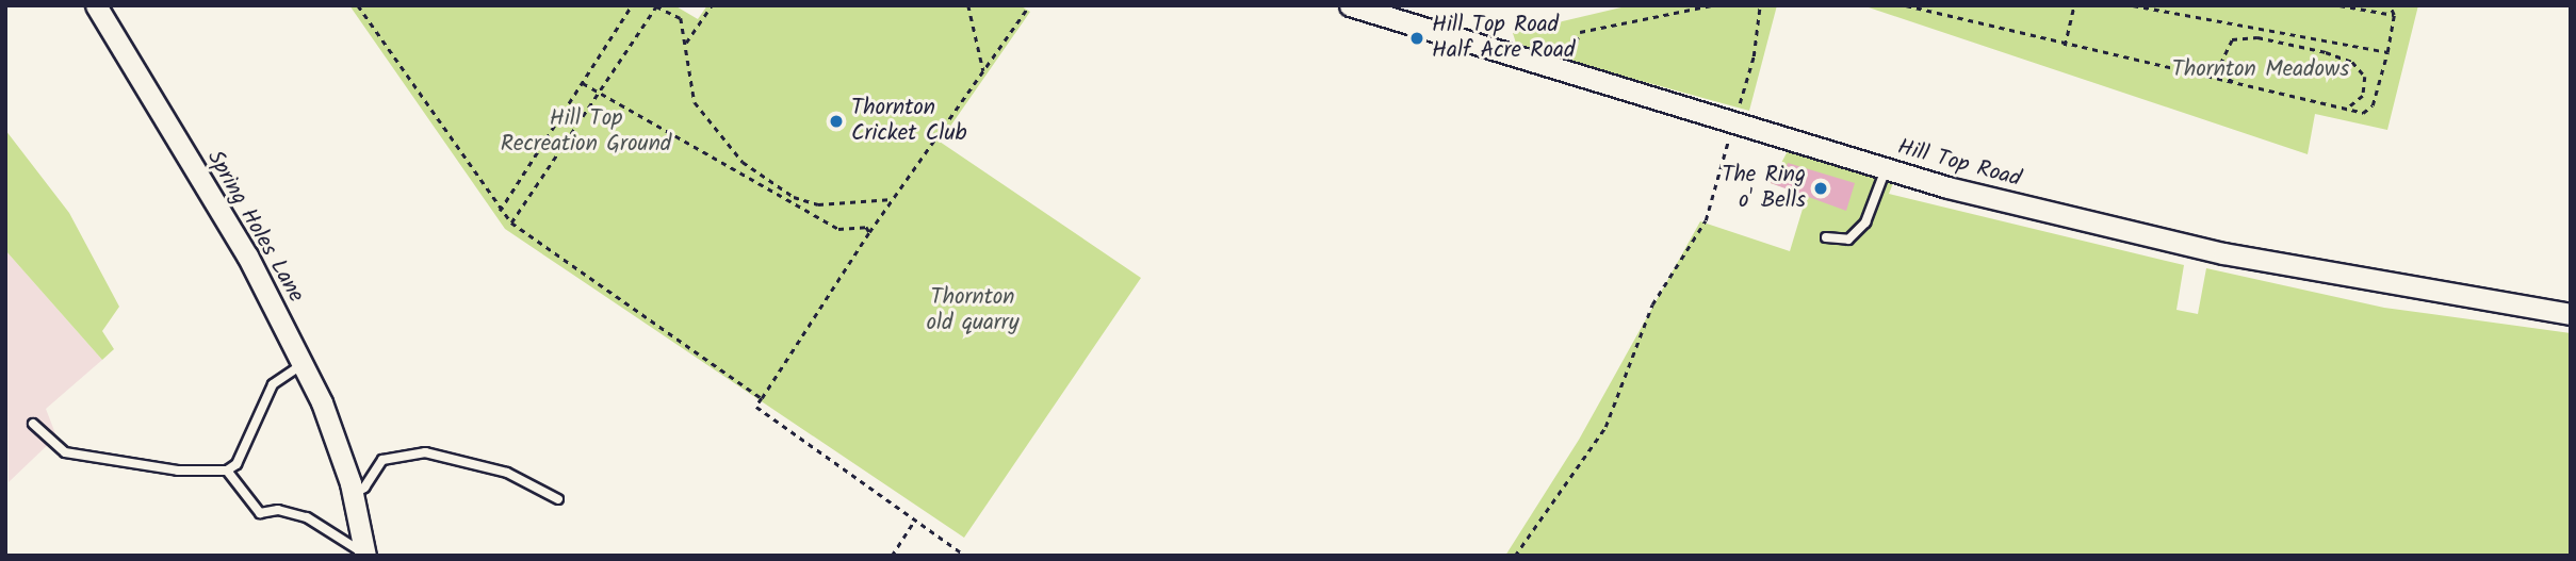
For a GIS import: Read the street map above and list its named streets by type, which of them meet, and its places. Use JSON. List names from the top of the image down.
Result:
{
  "streets": {
    "street": ["Hill Top Road", "Spring Holes Lane"]
  },
  "parks": ["Thornton Meadows", "Hill Top Recreation Ground", "Thornton old quarry"],
  "places": ["Hill Top Road Half Acre Road", "Thornton Cricket Club", "The Ring o' Bells"]
}
